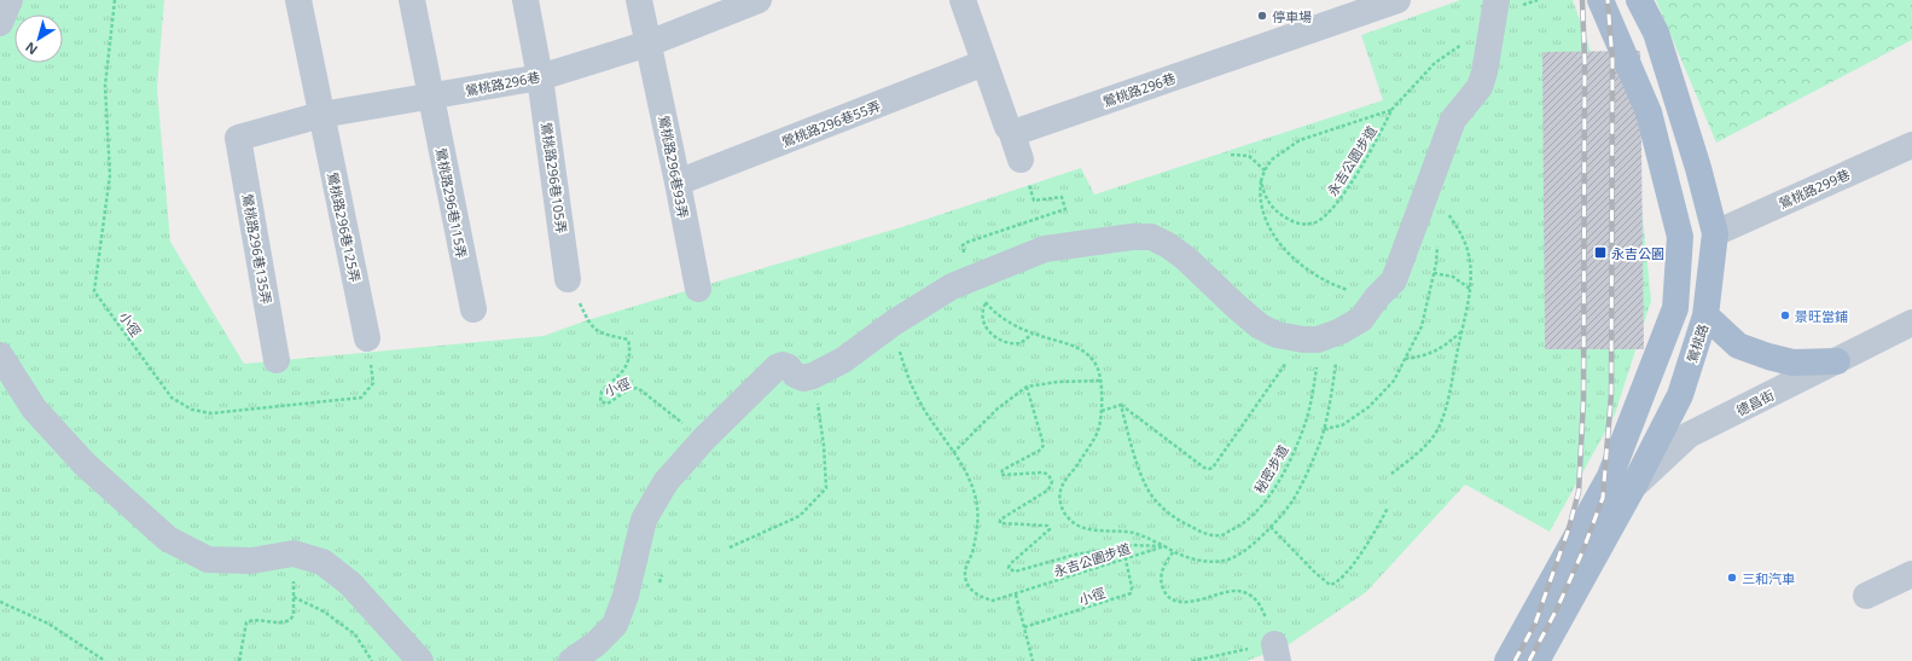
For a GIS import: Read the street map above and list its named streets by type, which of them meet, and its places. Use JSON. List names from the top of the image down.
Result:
{
  "streets": {
    "main road": ["鶯桃路"],
    "street": [
      "鶯桃路296巷",
      "鶯桃路296巷55弄",
      "鶯桃路296巷93弄",
      "鶯桃路296巷105弄",
      "鶯桃路299巷",
      "鶯桃路296巷115弄",
      "鶯桃路296巷125弄",
      "鶯桃路296巷135弄",
      "德昌街"
    ],
    "path": ["永吉公園步道", "小徑", "秘密步道"]
  },
  "crossings": [
    ["鶯桃路296巷", "鶯桃路296巷93弄"],
    ["鶯桃路296巷", "鶯桃路296巷105弄"],
    ["鶯桃路296巷", "鶯桃路296巷115弄"],
    ["鶯桃路296巷", "鶯桃路296巷125弄"],
    ["鶯桃路296巷", "鶯桃路296巷135弄"],
    ["鶯桃路296巷55弄", "鶯桃路296巷93弄"],
    ["永吉公園步道", "小徑"],
    ["鶯桃路296巷105弄", "小徑"],
    ["鶯桃路299巷", "鶯桃路"],
    ["鶯桃路296巷125弄", "小徑"],
    ["鶯桃路", "德昌街"]
  ],
  "places": {
    "other": ["停車場", "景旺當鋪", "三和汽車"],
    "transit": ["永吉公園"]
  },
  "north": "bottom left"
}
